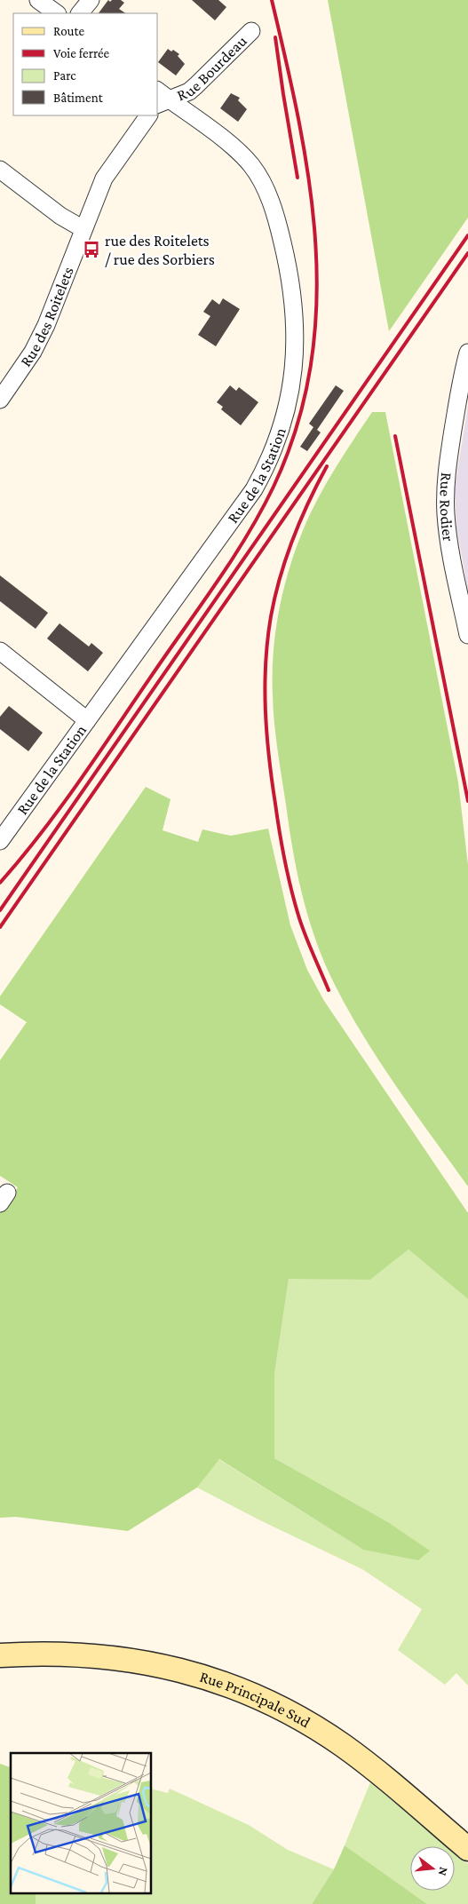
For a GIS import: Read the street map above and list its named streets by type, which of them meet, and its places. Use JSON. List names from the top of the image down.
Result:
{
  "streets": {
    "street": [
      "Rue Bourdeau",
      "Rue des Roitelets",
      "Rue de la Station",
      "Rue Rodier",
      "Rue Principale Sud"
    ]
  },
  "crossings": [
    ["Rue Bourdeau", "Rue de la Station"]
  ],
  "places": {
    "bus stop": ["rue des Roitelets / rue des Sorbiers"]
  },
  "legend": [
    "Route",
    "Voie ferrée",
    "Parc",
    "Bâtiment"
  ],
  "north": "right"
}
